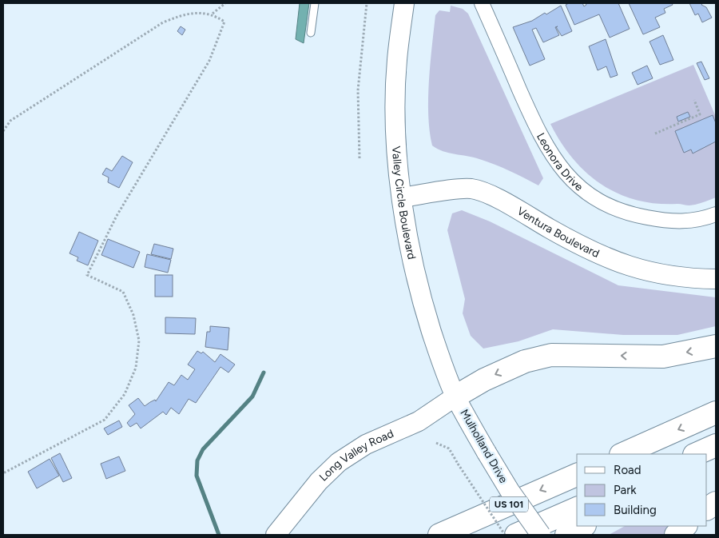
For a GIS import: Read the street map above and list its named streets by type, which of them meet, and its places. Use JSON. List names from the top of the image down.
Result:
{
  "streets": {
    "highway": ["US 101"],
    "main road": [
      "Valley Circle Boulevard",
      "Ventura Boulevard",
      "Mulholland Drive",
      "Long Valley Road"
    ],
    "street": ["Leonora Drive"]
  },
  "crossings": [
    ["Valley Circle Boulevard", "Ventura Boulevard"],
    ["Valley Circle Boulevard", "Mulholland Drive"],
    ["Valley Circle Boulevard", "Long Valley Road"],
    ["Mulholland Drive", "Long Valley Road"]
  ],
  "legend": ["Road", "Park", "Building"]
}
